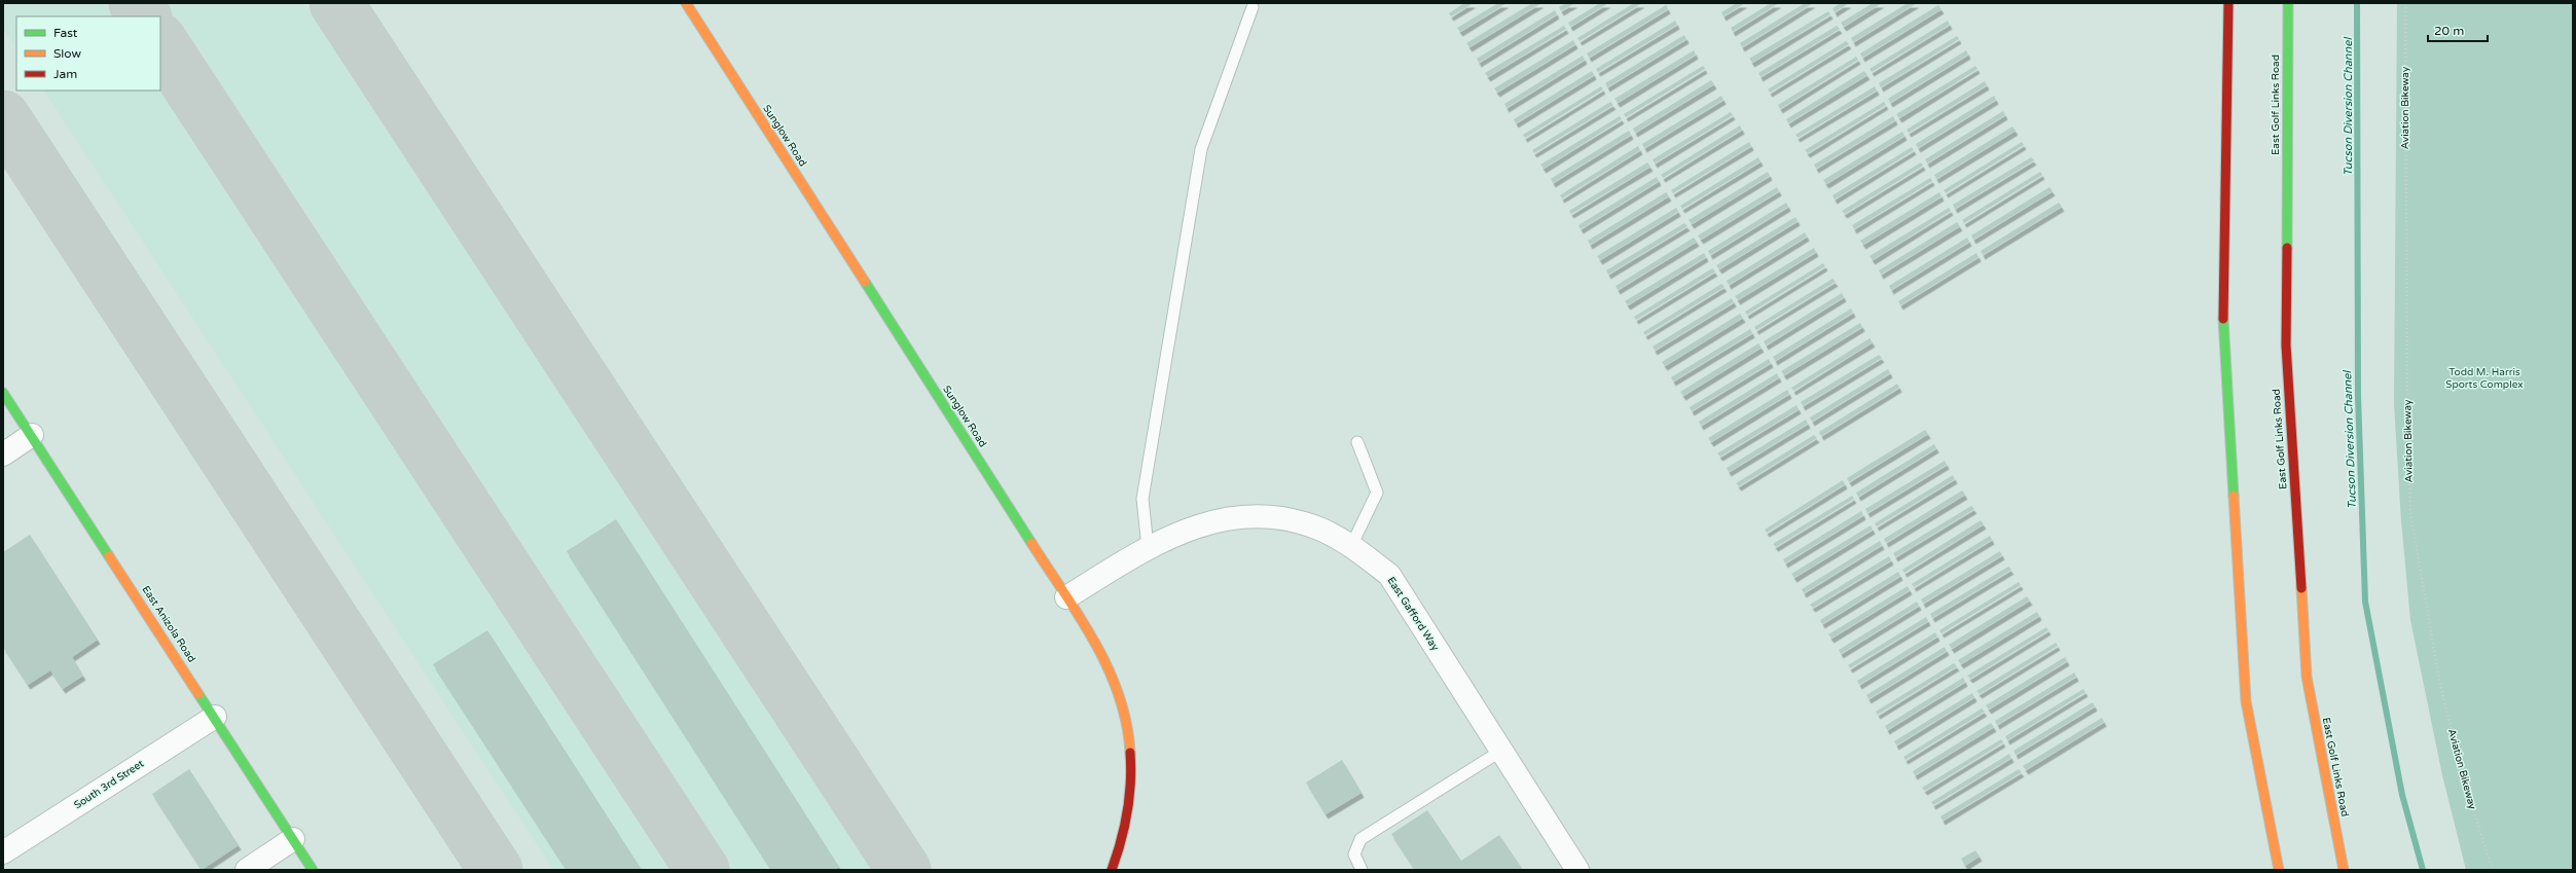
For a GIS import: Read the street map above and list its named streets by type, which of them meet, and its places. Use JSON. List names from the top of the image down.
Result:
{
  "streets": {
    "main road": ["East Golf Links Road", "Sunglow Road", "East Anizola Road"],
    "street": ["East Gafford Way", "South 3rd Street"],
    "path": ["Aviation Bikeway"]
  },
  "crossings": [
    ["Sunglow Road", "East Gafford Way"],
    ["East Anizola Road", "South 3rd Street"]
  ],
  "water": ["Tucson Diversion Channel"],
  "parks": ["Todd M. Harris Sports Complex"],
  "legend": ["Fast", "Slow", "Jam"],
  "scale_bar": "20 m"
}
